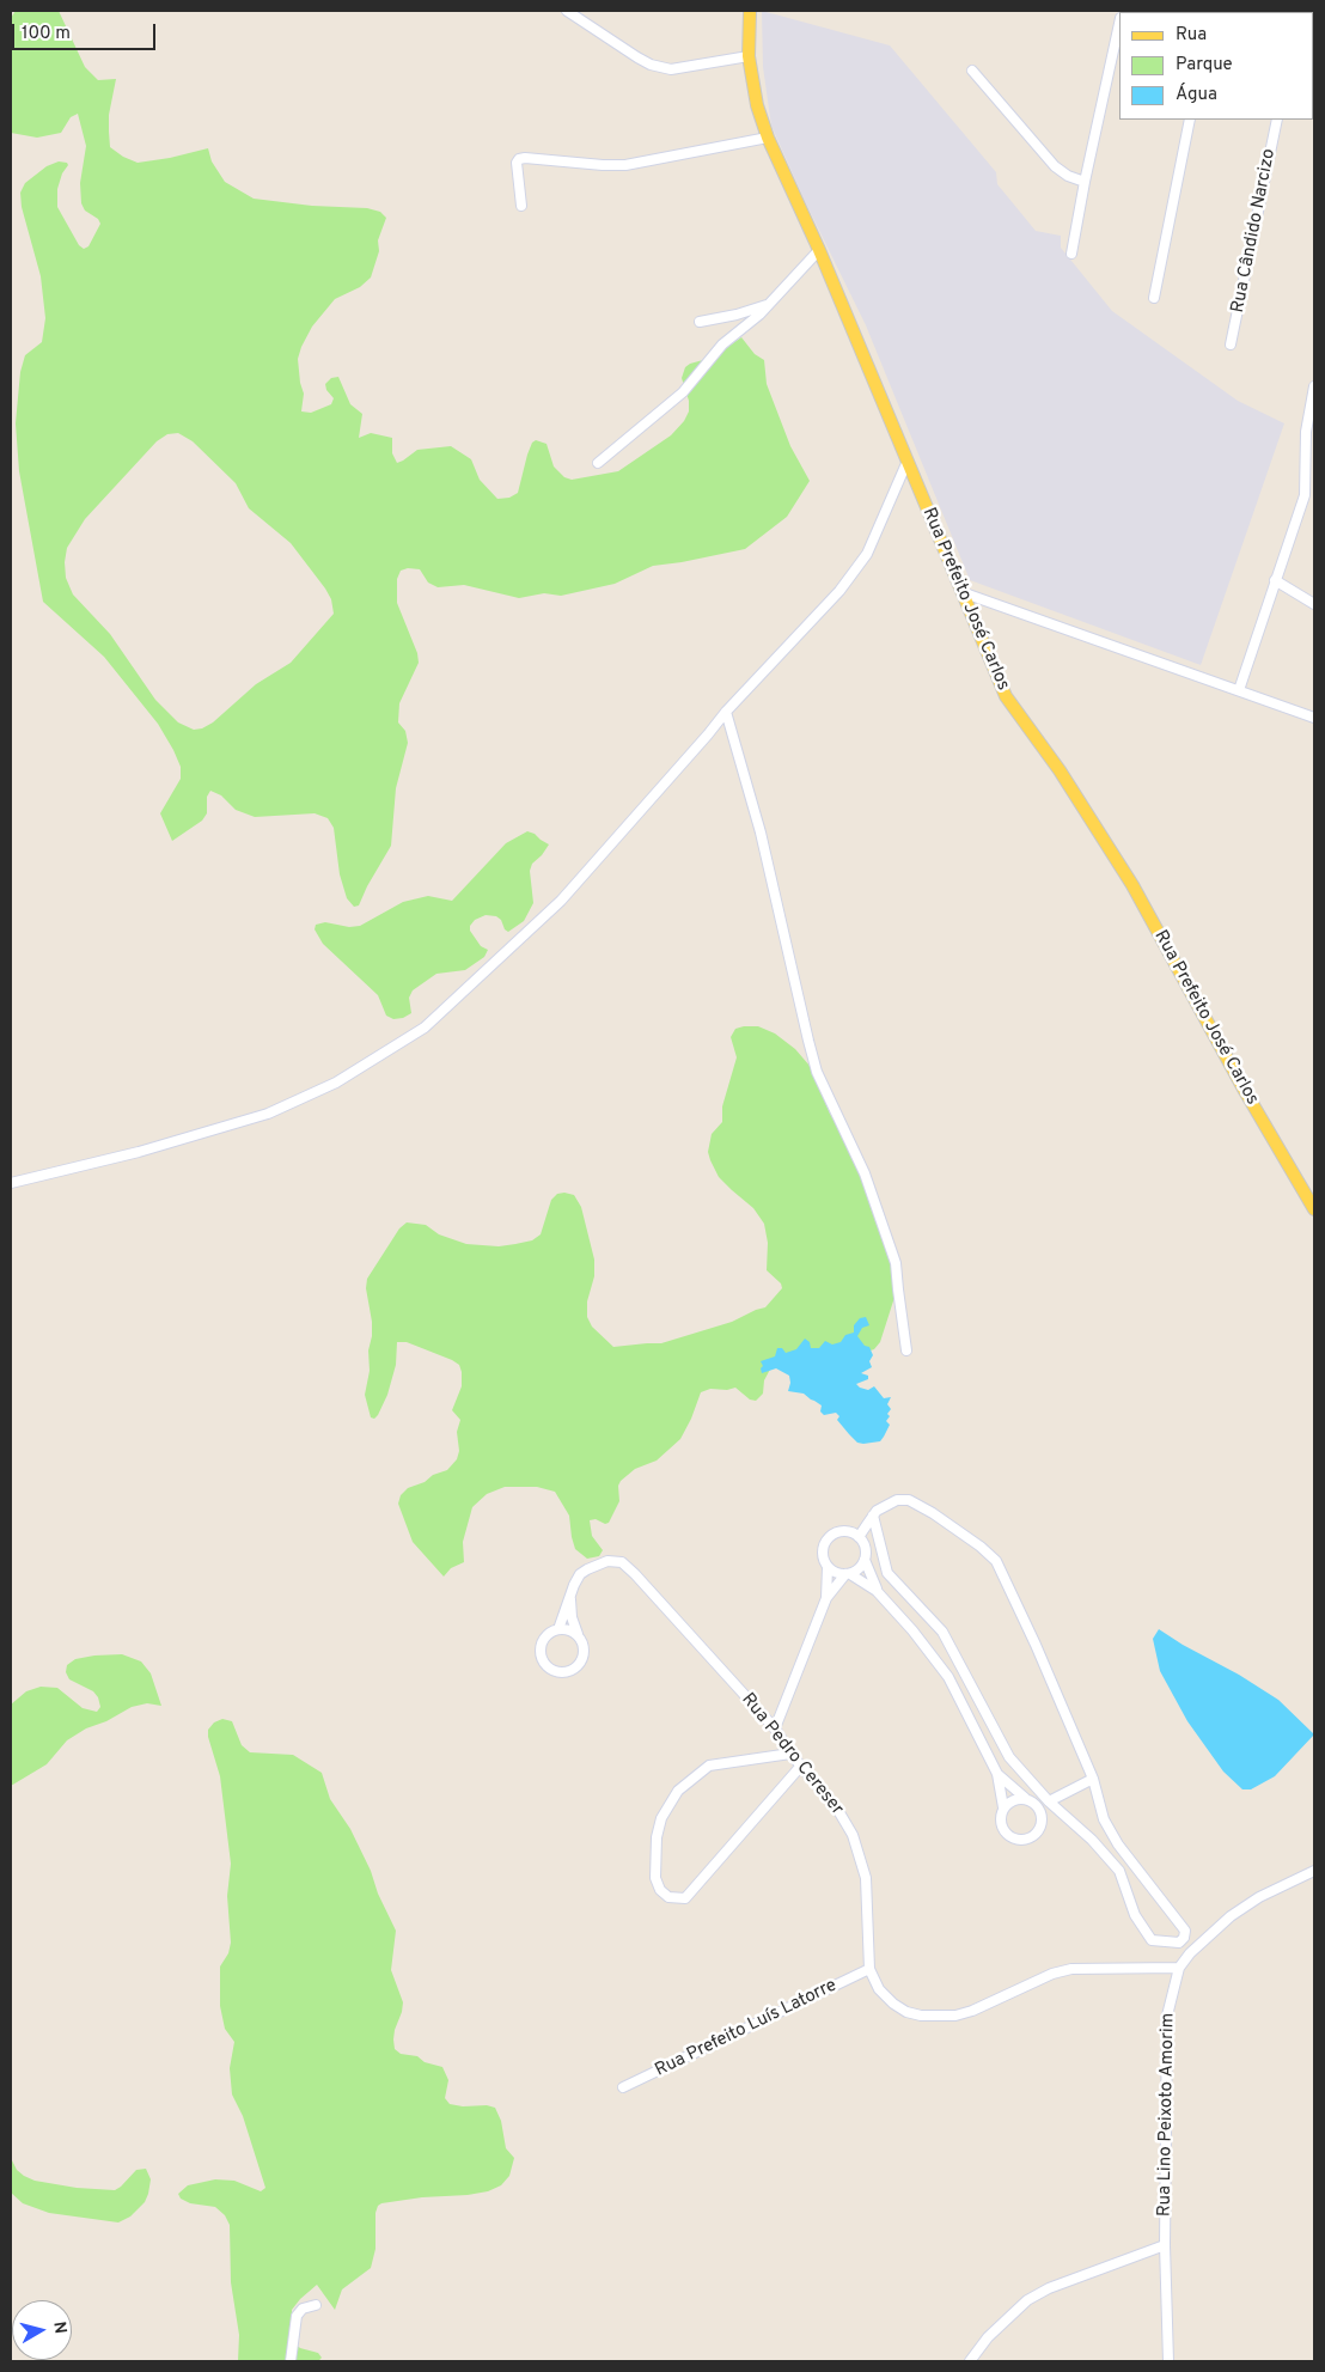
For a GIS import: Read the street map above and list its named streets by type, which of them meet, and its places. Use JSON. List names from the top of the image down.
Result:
{
  "streets": {
    "main road": ["Rua Prefeito José Carlos"],
    "street": [
      "Rua Cândido Narcizo",
      "Rua Pedro Cereser",
      "Rua Prefeito Luís Latorre",
      "Rua Lino Peixoto Amorim"
    ]
  },
  "crossings": [
    ["Rua Pedro Cereser", "Rua Prefeito Luís Latorre"],
    ["Rua Pedro Cereser", "Rua Lino Peixoto Amorim"]
  ],
  "legend": ["Rua", "Parque", "Água"],
  "scale_bar": "100 m",
  "north": "right"
}
